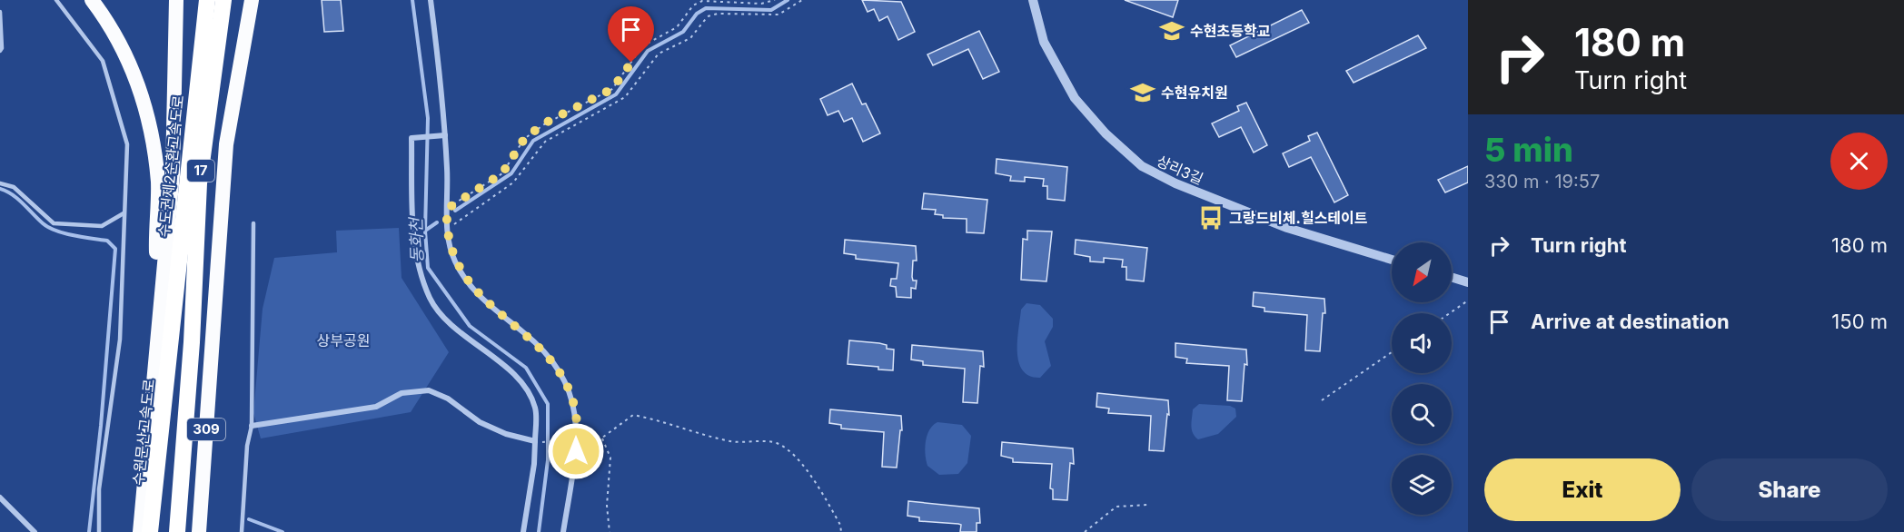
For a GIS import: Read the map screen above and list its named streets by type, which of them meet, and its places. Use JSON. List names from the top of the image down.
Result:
{
  "streets": {
    "highway": [
      "수도권제2순환고속도로",
      "17",
      "309",
      "수원문산고속도로"
    ],
    "street": ["상리3길"]
  },
  "crossings": [
    ["수도권제2순환고속도로", "수원문산고속도로"]
  ],
  "water": ["동화천"],
  "parks": ["상부공원"],
  "places": {
    "school or university": ["수현초등학교", "수현유치원"],
    "bus stop": ["그랑드비체.힐스테이트"]
  },
  "north": "bottom left",
  "page": {
    "turn": ["180 m", "Turn right"],
    "heading": ["5 min", "330 m · 19:57"],
    "list": [
      {
        "name": "Turn right",
        "value": "180 m"
      },
      {
        "name": "Arrive at destination",
        "value": "150 m"
      }
    ],
    "buttons": ["Exit", "Share"]
  }
}
